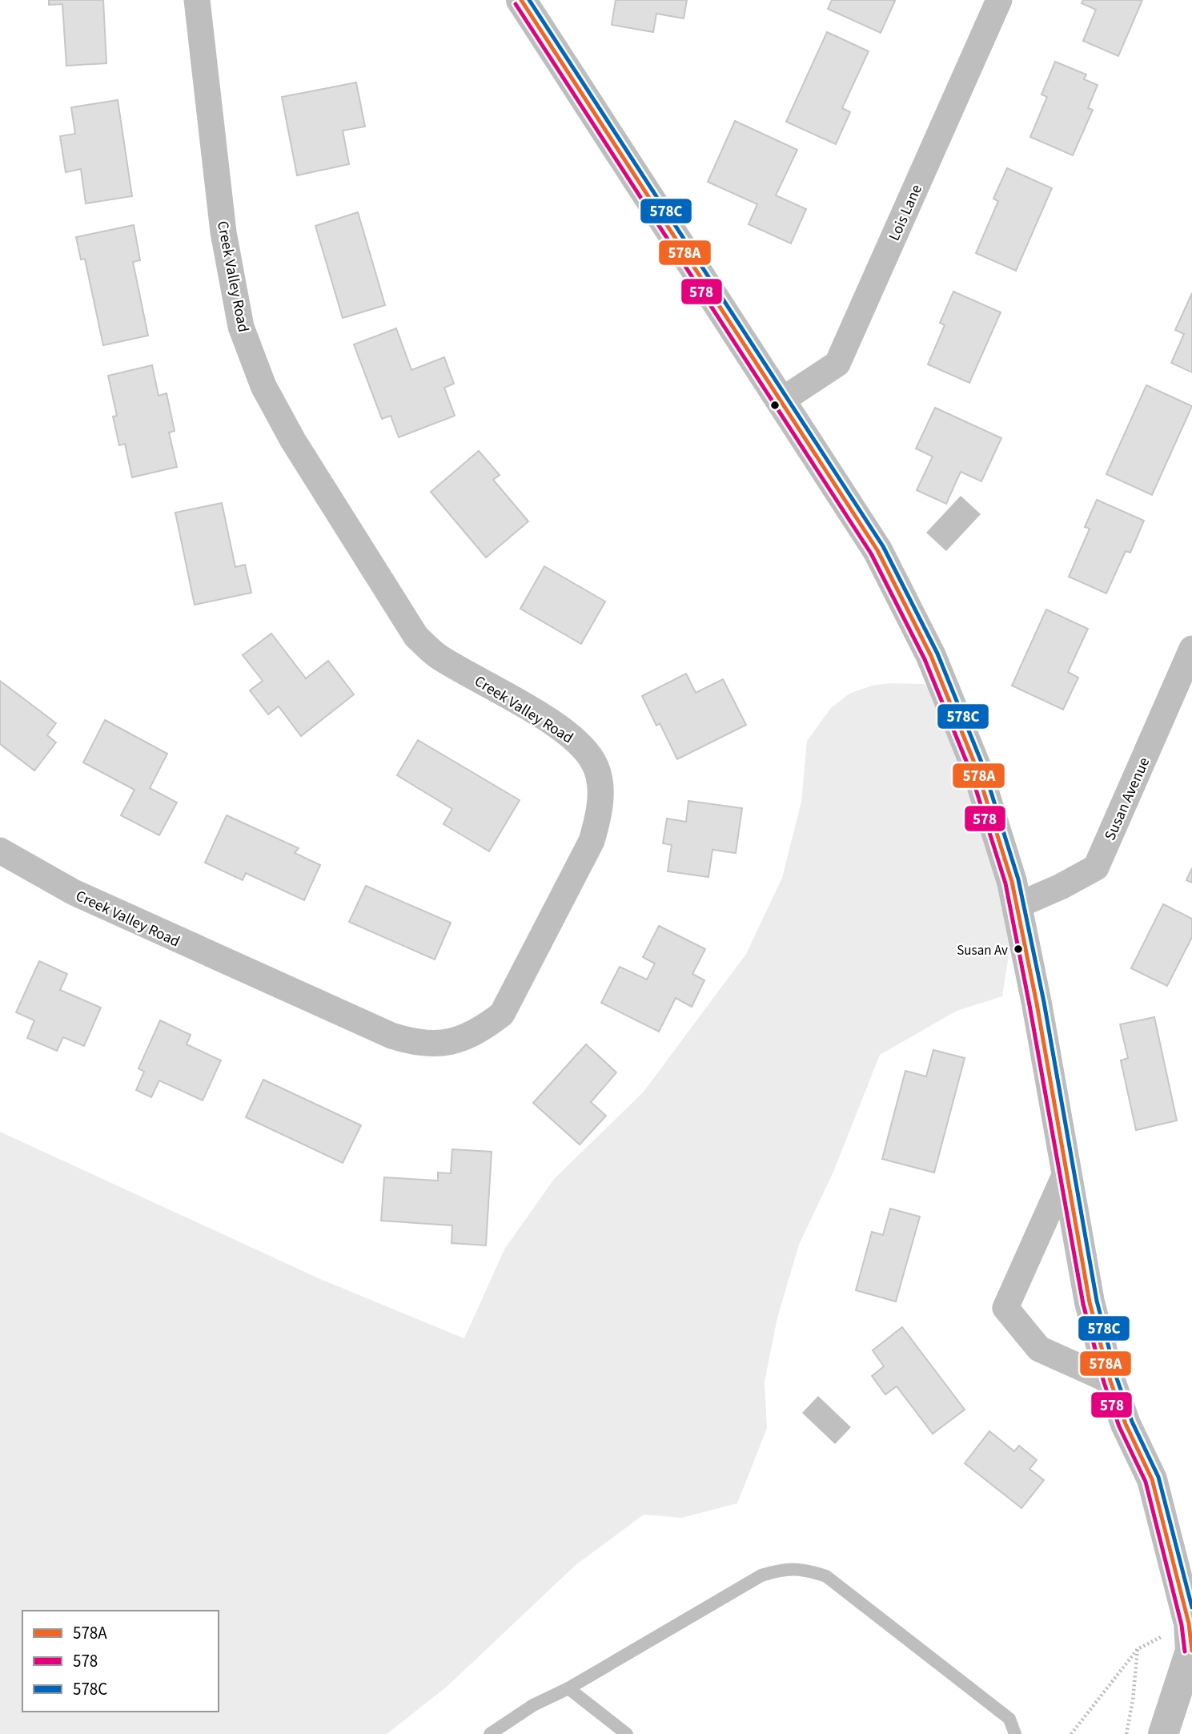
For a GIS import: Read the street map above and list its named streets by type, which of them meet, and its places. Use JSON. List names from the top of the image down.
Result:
{
  "streets": {
    "street": ["Lois Lane", "Creek Valley Road", "Susan Avenue"]
  },
  "places": ["Susan Av"],
  "lines": ["transit line 578A", "transit line 578C", "transit line 578"],
  "legend": ["578A", "578", "578C"]
}
